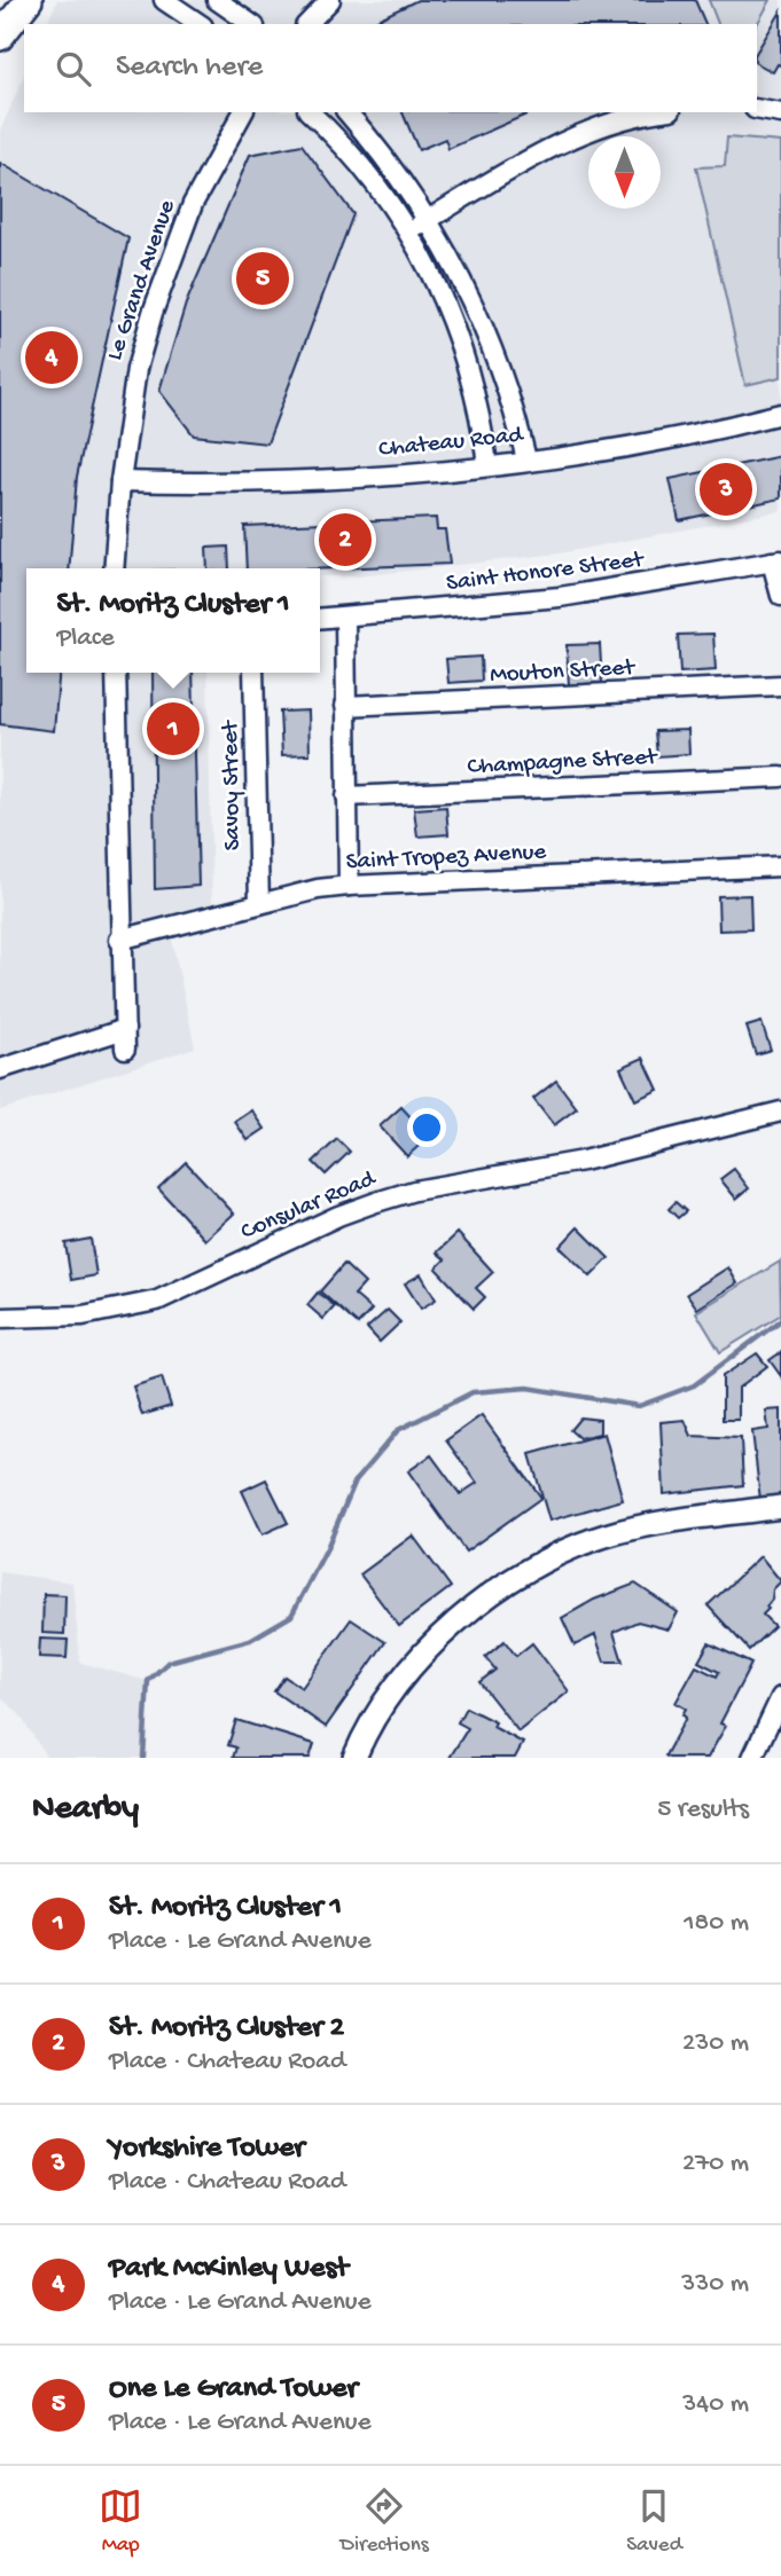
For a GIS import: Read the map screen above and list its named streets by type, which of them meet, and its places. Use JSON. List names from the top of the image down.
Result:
{
  "streets": {
    "street": [
      "Le Grand Avenue",
      "Chateau Road",
      "Saint Honore Street",
      "Mouton Street",
      "Champagne Street",
      "Savoy Street",
      "Saint Tropez Avenue",
      "Consular Road"
    ]
  },
  "crossings": [
    ["Le Grand Avenue", "Chateau Road"],
    ["Savoy Street", "Saint Tropez Avenue"]
  ],
  "north": "bottom",
  "page": {
    "search": "Search here",
    "pins": [
      "5",
      "4",
      "3",
      "2",
      "1"
    ],
    "popup": ["St. Moritz Cluster 1", "Place"],
    "heading": ["Nearby", "5 results"],
    "list": [
      {
        "mark": "1",
        "name": "St. Moritz Cluster 1",
        "note": "Place · Le Grand Avenue",
        "value": "180 m"
      },
      {
        "mark": "2",
        "name": "St. Moritz Cluster 2",
        "note": "Place · Chateau Road",
        "value": "230 m"
      },
      {
        "mark": "3",
        "name": "Yorkshire Tower",
        "note": "Place · Chateau Road",
        "value": "270 m"
      },
      {
        "mark": "4",
        "name": "Park McKinley West",
        "note": "Place · Le Grand Avenue",
        "value": "330 m"
      },
      {
        "mark": "5",
        "name": "One Le Grand Tower",
        "note": "Place · Le Grand Avenue",
        "value": "340 m"
      }
    ],
    "nav": ["Map", "Directions", "Saved"]
  }
}
